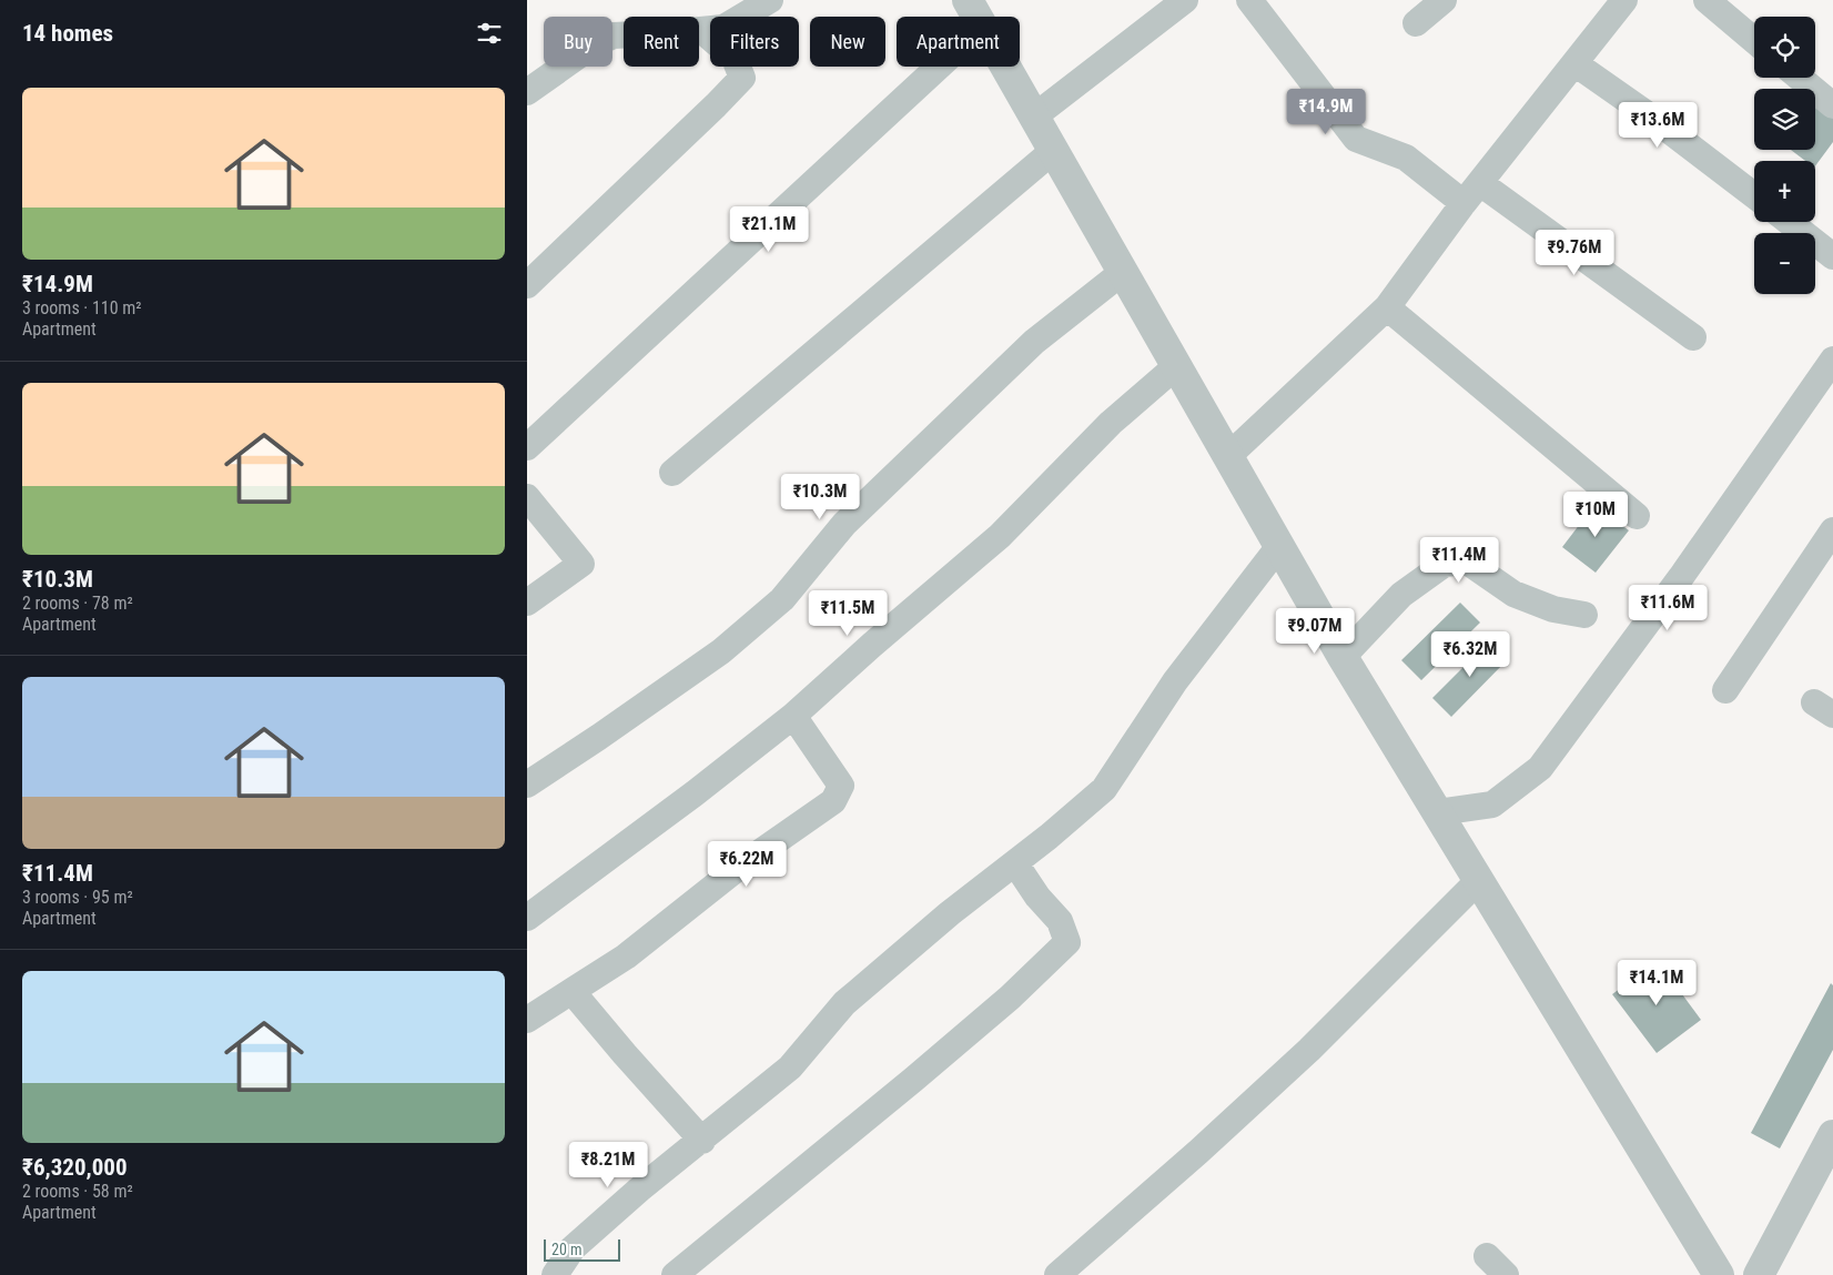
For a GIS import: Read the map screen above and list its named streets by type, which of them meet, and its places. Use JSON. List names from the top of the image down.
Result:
{
  "scale_bar": "20 m",
  "page": {
    "heading": "14 homes",
    "map_buttons": ["+", "−"],
    "chip": [
      "Buy",
      "Rent",
      "Filters",
      "New",
      "Apartment"
    ],
    "list": [
      {
        "name": "₹14.9M",
        "note": "3 rooms · 110 m² · Apartment"
      },
      {
        "name": "₹10.3M",
        "note": "2 rooms · 78 m² · Apartment"
      },
      {
        "name": "₹11.4M",
        "note": "3 rooms · 95 m² · Apartment"
      },
      {
        "name": "₹6,320,000",
        "note": "2 rooms · 58 m² · Apartment"
      }
    ],
    "price": [
      "₹14.9M",
      "₹13.6M",
      "₹21.1M",
      "₹9.76M",
      "₹10.3M",
      "₹10M",
      "₹11.4M",
      "₹11.6M",
      "₹11.5M",
      "₹9.07M",
      "₹6.32M",
      "₹6.22M",
      "₹14.1M",
      "₹8.21M"
    ],
    "scale": "20 m"
  }
}
